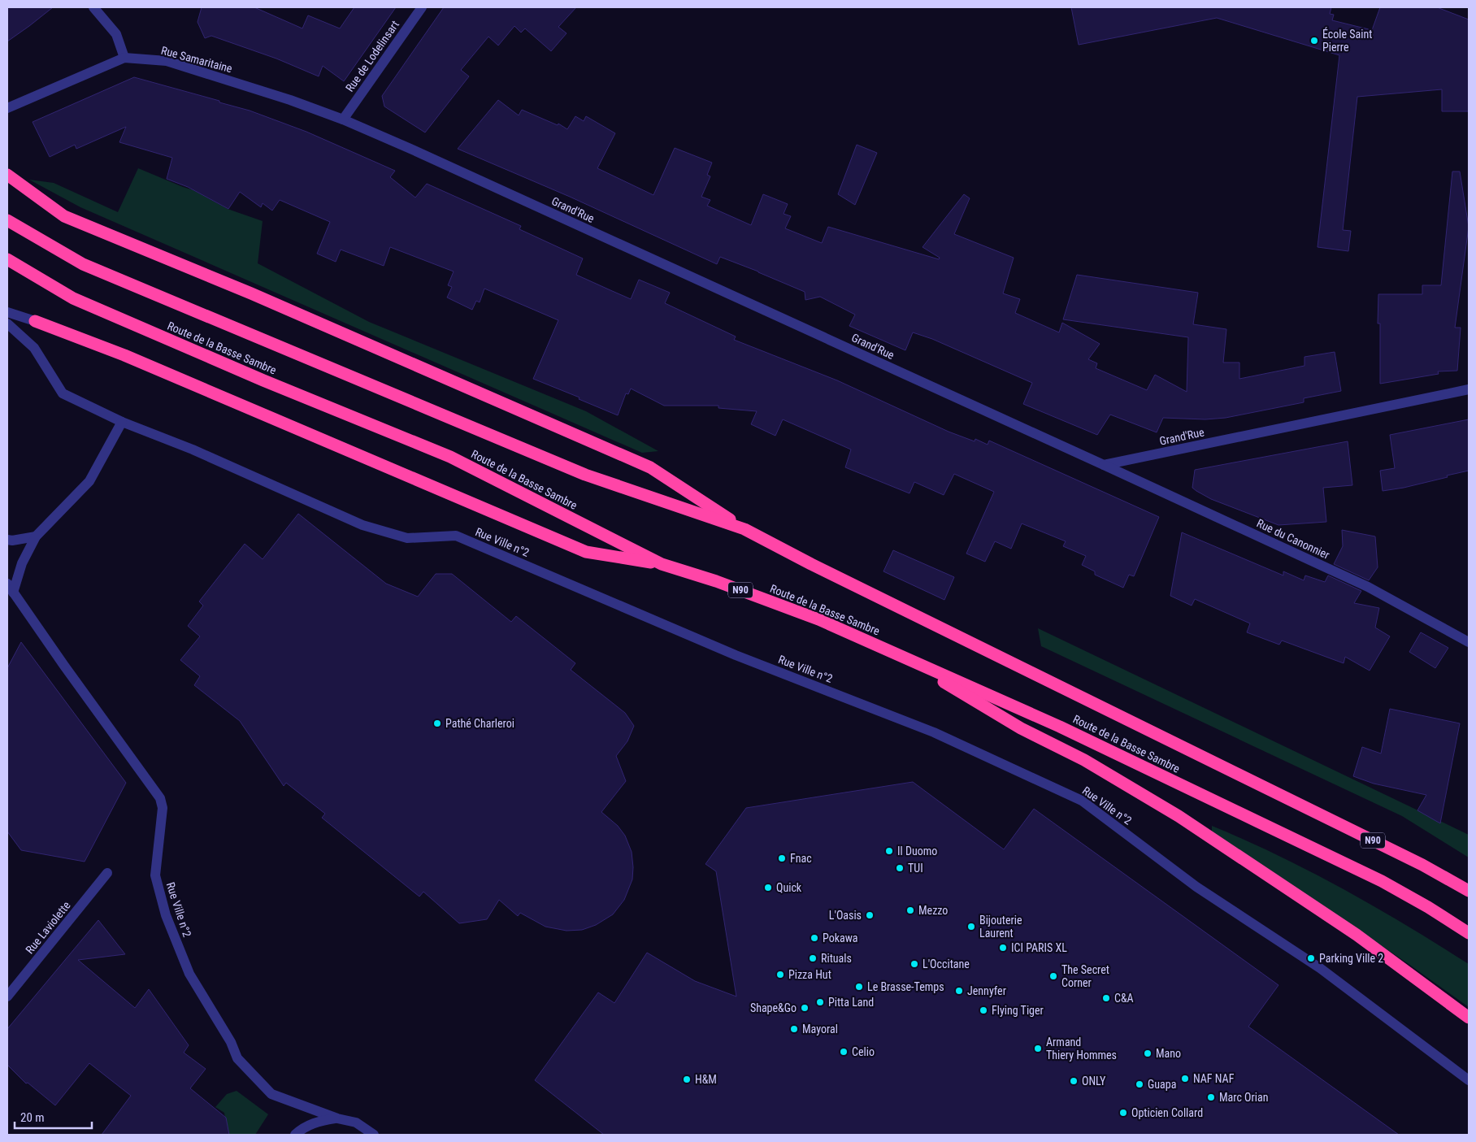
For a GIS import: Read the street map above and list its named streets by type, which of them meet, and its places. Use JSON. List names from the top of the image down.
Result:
{
  "streets": {
    "highway": ["Route de la Basse Sambre", "N90"],
    "street": [
      "Rue de Lodelinsart",
      "Rue Samaritaine",
      "Grand'Rue",
      "Rue du Canonnier",
      "Rue Ville n°2",
      "Rue Laviolette"
    ]
  },
  "crossings": [
    ["Rue de Lodelinsart", "Grand'Rue"],
    ["Rue Samaritaine", "Grand'Rue"],
    ["Grand'Rue", "Rue du Canonnier"]
  ],
  "places": [
    "École Saint Pierre",
    "Pathé Charleroi",
    "Il Duomo",
    "Fnac",
    "TUI",
    "Quick",
    "Mezzo",
    "L'Oasis",
    "Bijouterie Laurent",
    "Pokawa",
    "ICI PARIS XL",
    "Rituals",
    "Parking Ville 2",
    "L'Occitane",
    "Pizza Hut",
    "The Secret Corner",
    "Le Brasse-Temps",
    "Jennyfer",
    "C&A",
    "Pitta Land",
    "Shape&Go",
    "Flying Tiger",
    "Mayoral",
    "Armand Thiery Hommes",
    "Celio",
    "Mano",
    "NAF NAF",
    "H&M",
    "ONLY",
    "Guapa",
    "Marc Orian",
    "Opticien Collard"
  ],
  "scale_bar": "20 m"
}
